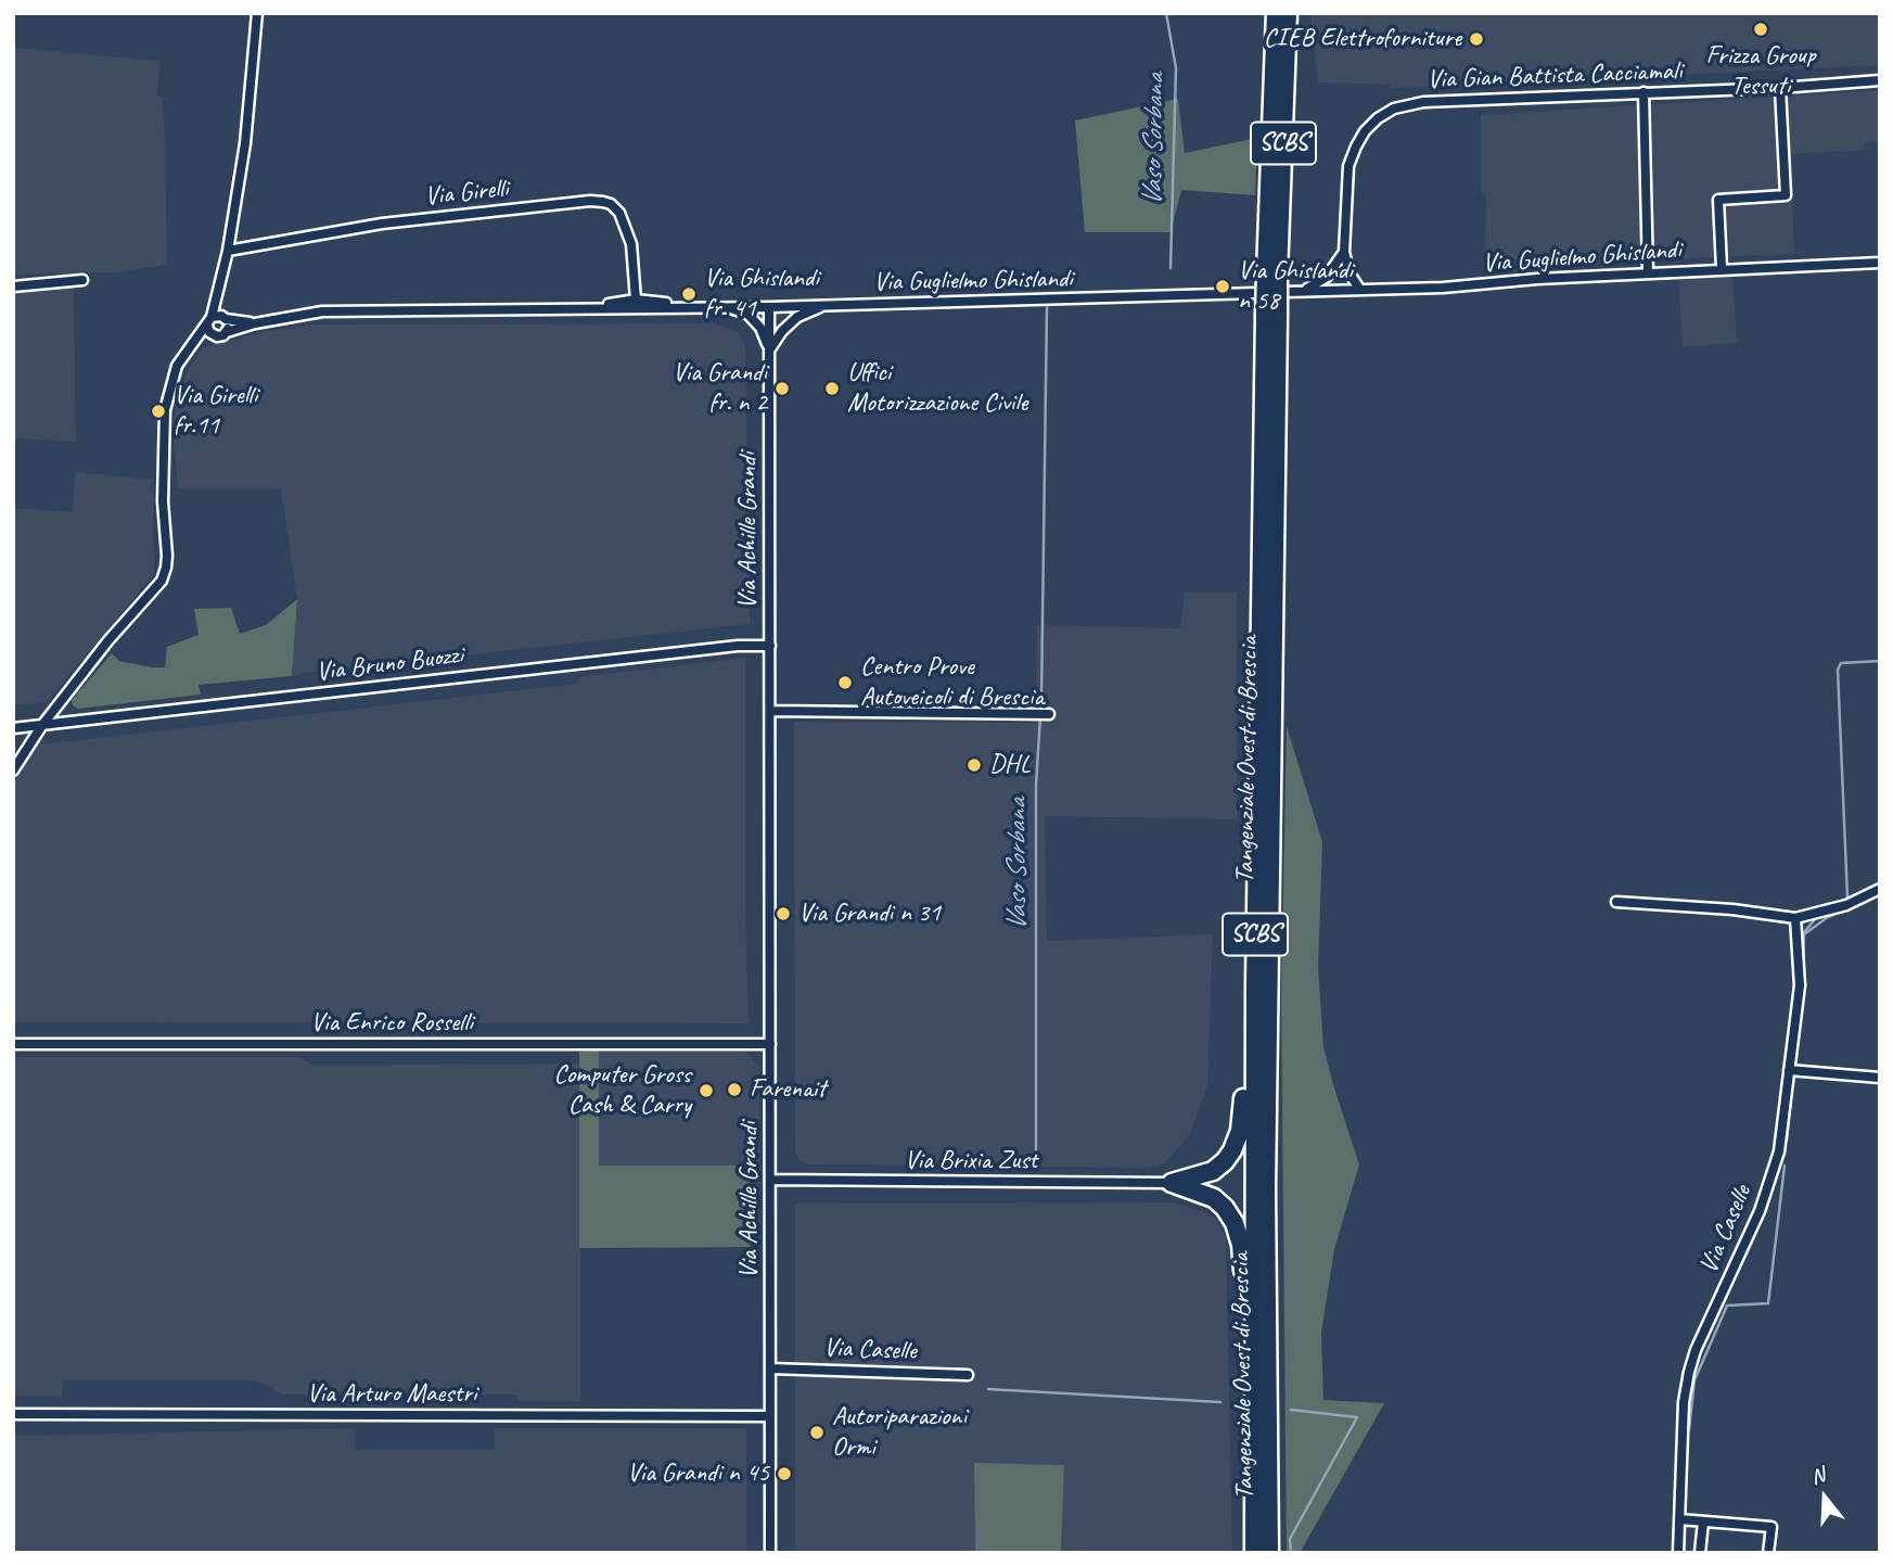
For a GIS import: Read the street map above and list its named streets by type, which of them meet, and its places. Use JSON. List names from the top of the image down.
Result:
{
  "streets": {
    "highway": ["SCBS", "Tangenziale Ovest di Brescia"],
    "street": [
      "Via Gian Battista Cacciamali",
      "Via Girelli",
      "Via Guglielmo Ghislandi",
      "Via Achille Grandi",
      "Via Bruno Buozzi",
      "Via Enrico Rosselli",
      "Via Brixia Zust",
      "Via Caselle",
      "Via Arturo Maestri"
    ]
  },
  "crossings": [
    ["Via Gian Battista Cacciamali", "Via Guglielmo Ghislandi"],
    ["Via Girelli", "Via Guglielmo Ghislandi"],
    ["Via Guglielmo Ghislandi", "Via Achille Grandi"],
    ["Via Achille Grandi", "Via Bruno Buozzi"],
    ["Via Achille Grandi", "Via Enrico Rosselli"],
    ["Via Achille Grandi", "Via Brixia Zust"],
    ["Via Achille Grandi", "Via Caselle"],
    ["Via Achille Grandi", "Via Arturo Maestri"]
  ],
  "water": ["Vaso Sorbana"],
  "places": [
    "Frizza Group Tessuti",
    "CIEB Elettroforniture",
    "Via Ghislandi n 58",
    "Via Ghislandi fr. 41",
    "Via Grandi fr. n 2",
    "Uffici Motorizzazione Civile",
    "Via Girelli fr.11",
    "Centro Prove Autoveicoli di Brescia",
    "DHL",
    "Via Grandi n 31",
    "Farenait",
    "Computer Gross Cash & Carry",
    "Autoriparazioni Ormi",
    "Via Grandi n 45"
  ],
  "north": "top"
}
